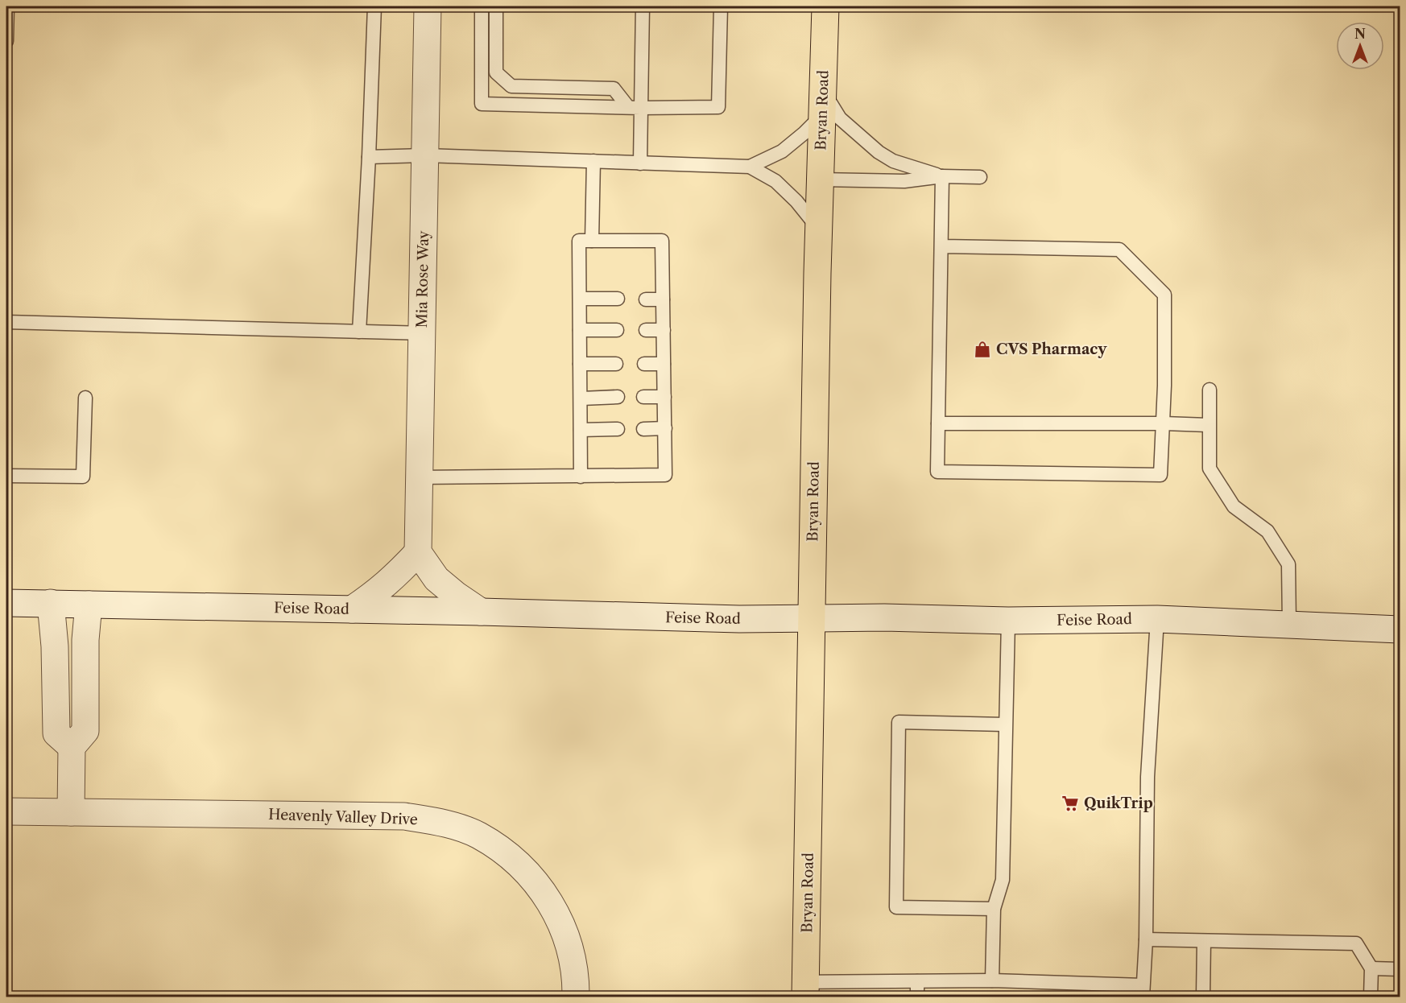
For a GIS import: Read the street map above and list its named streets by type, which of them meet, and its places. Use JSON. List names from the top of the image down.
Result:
{
  "streets": {
    "main road": ["Bryan Road"],
    "street": ["Mia Rose Way", "Feise Road", "Heavenly Valley Drive"]
  },
  "crossings": [
    ["Bryan Road", "Feise Road"]
  ],
  "places": {
    "shop": ["CVS Pharmacy"],
    "supermarket": ["QuikTrip"]
  },
  "north": "top"
}
